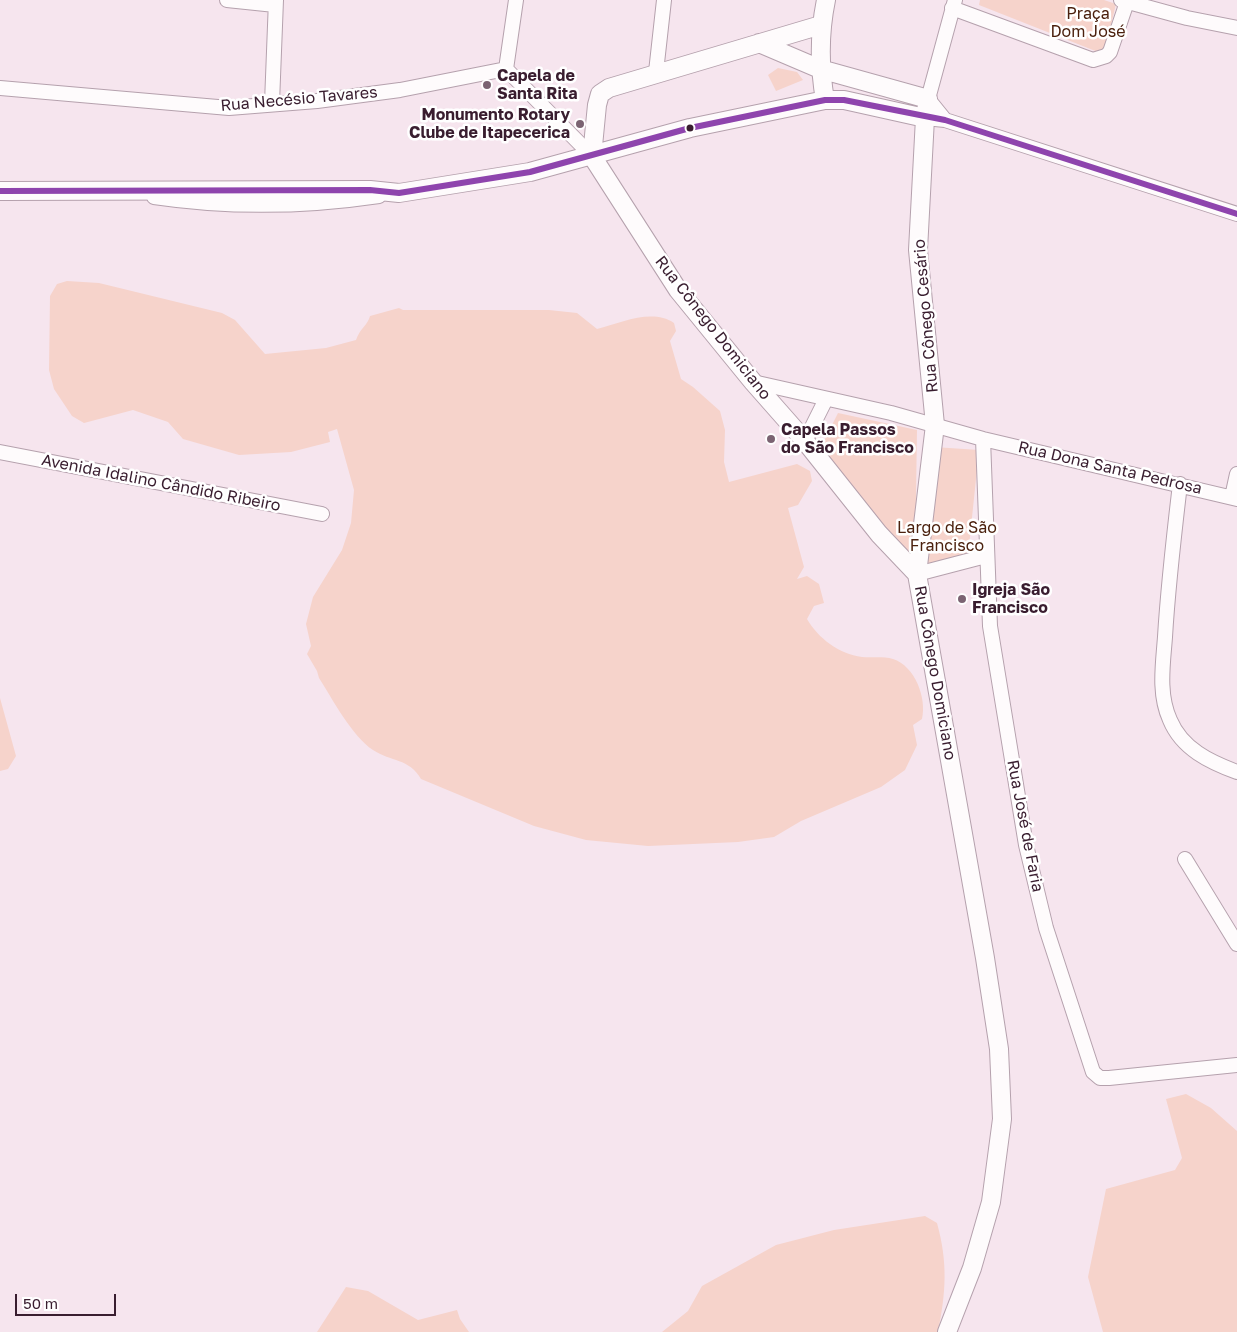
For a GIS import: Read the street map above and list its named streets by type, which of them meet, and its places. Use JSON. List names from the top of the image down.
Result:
{
  "streets": {
    "main road": ["Rua Cônego Cesário", "Rua Cônego Domiciano"],
    "street": [
      "Rua Necésio Tavares",
      "Rua Dona Santa Pedrosa",
      "Avenida Idalino Cândido Ribeiro",
      "Rua José de Faria"
    ]
  },
  "crossings": [
    ["Rua Necésio Tavares", "Rua Cônego Domiciano"],
    ["Rua Cônego Cesário", "Rua Cônego Domiciano"]
  ],
  "parks": ["Praça Dom José", "Largo de São Francisco"],
  "places": [
    "Capela de Santa Rita",
    "Monumento Rotary Clube de Itapecerica",
    "Capela Passos do São Francisco",
    "Igreja São Francisco"
  ],
  "scale_bar": "50 m"
}
